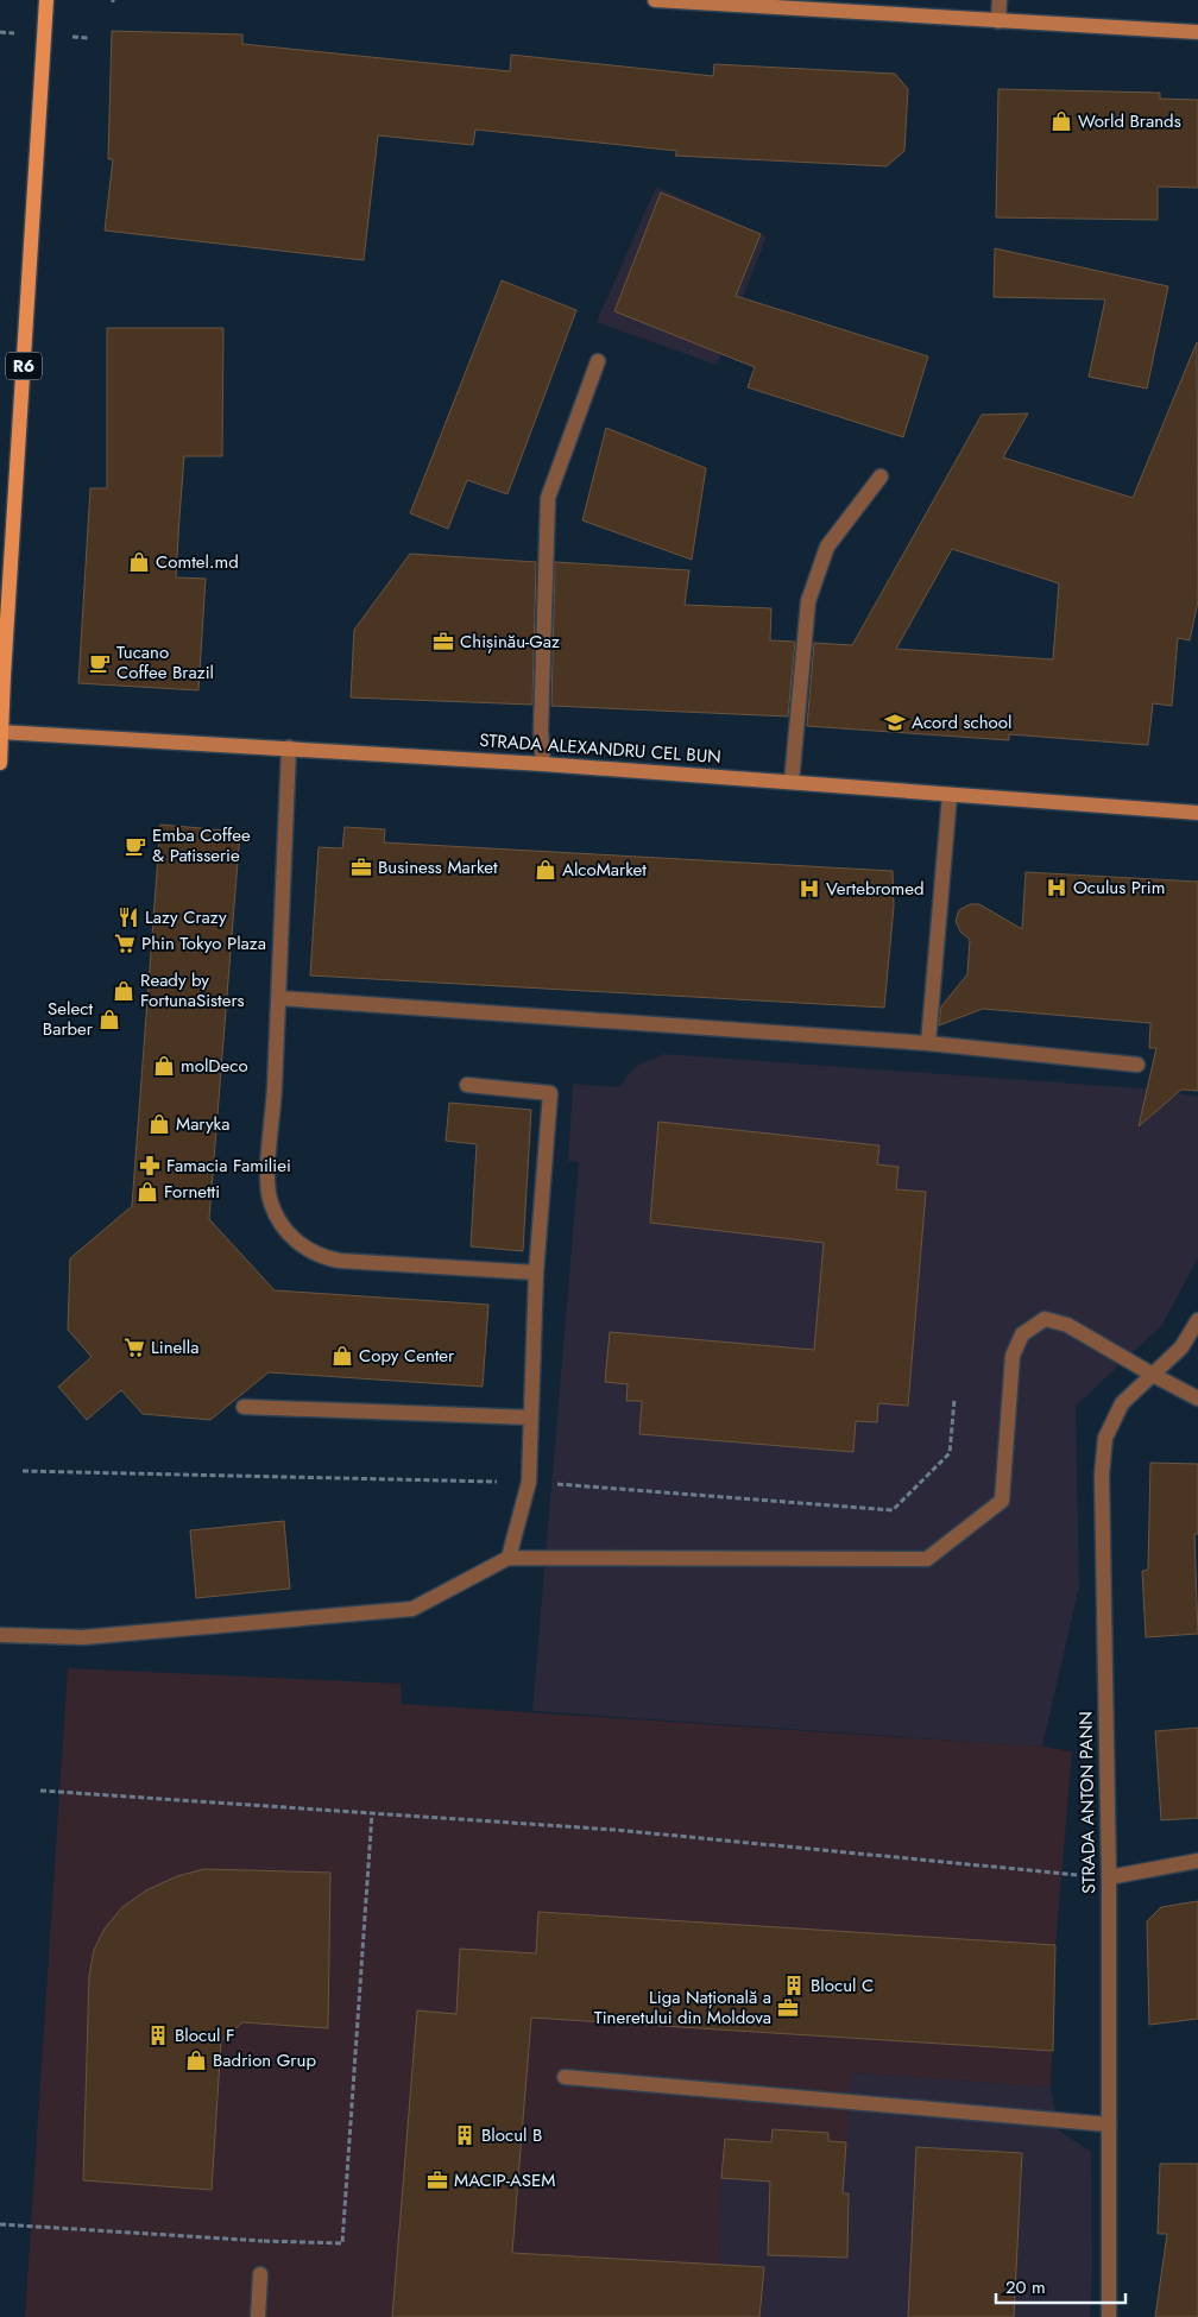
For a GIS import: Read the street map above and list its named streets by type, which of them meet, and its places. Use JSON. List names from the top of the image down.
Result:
{
  "streets": {
    "main road": ["R6", "STRADA ALEXANDRU CEL BUN"],
    "street": ["STRADA ANTON PANN"]
  },
  "crossings": [
    ["R6", "STRADA ALEXANDRU CEL BUN"]
  ],
  "places": {
    "shop": [
      "World Brands",
      "Comtel.md",
      "AlcoMarket",
      "Ready by FortunaSisters",
      "Select Barber",
      "molDeco",
      "Maryka",
      "Fornetti",
      "Copy Center",
      "Badrion Grup"
    ],
    "office": [
      "Chișinău-Gaz",
      "Business Market",
      "Liga Națională a Tineretului din Moldova",
      "MACIP-ASEM"
    ],
    "cafe": ["Tucano Coffee Brazil", "Emba Coffee & Patisserie"],
    "school or university": ["Acord school"],
    "hospital": ["Oculus Prim", "Vertebromed"],
    "restaurant": ["Lazy Crazy"],
    "supermarket": ["Phin Tokyo Plaza", "Linella"],
    "pharmacy": ["Famacia Familiei"],
    "building": ["Blocul C", "Blocul F", "Blocul B"]
  },
  "scale_bar": "20 m"
}
